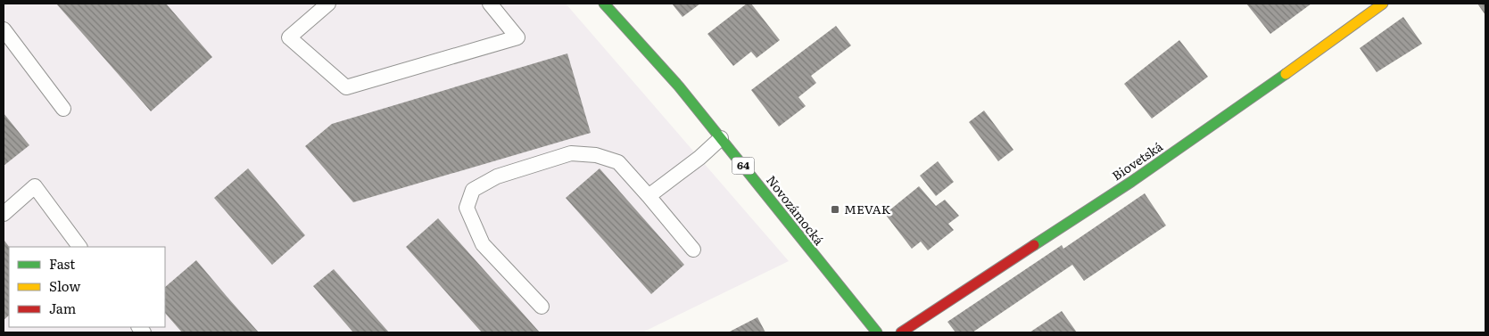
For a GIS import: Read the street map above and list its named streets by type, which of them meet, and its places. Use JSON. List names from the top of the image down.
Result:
{
  "streets": {
    "street": ["Biovetská", "64", "Novozámocká"]
  },
  "places": {
    "transit": ["MEVAK"]
  },
  "legend": ["Fast", "Slow", "Jam"]
}
